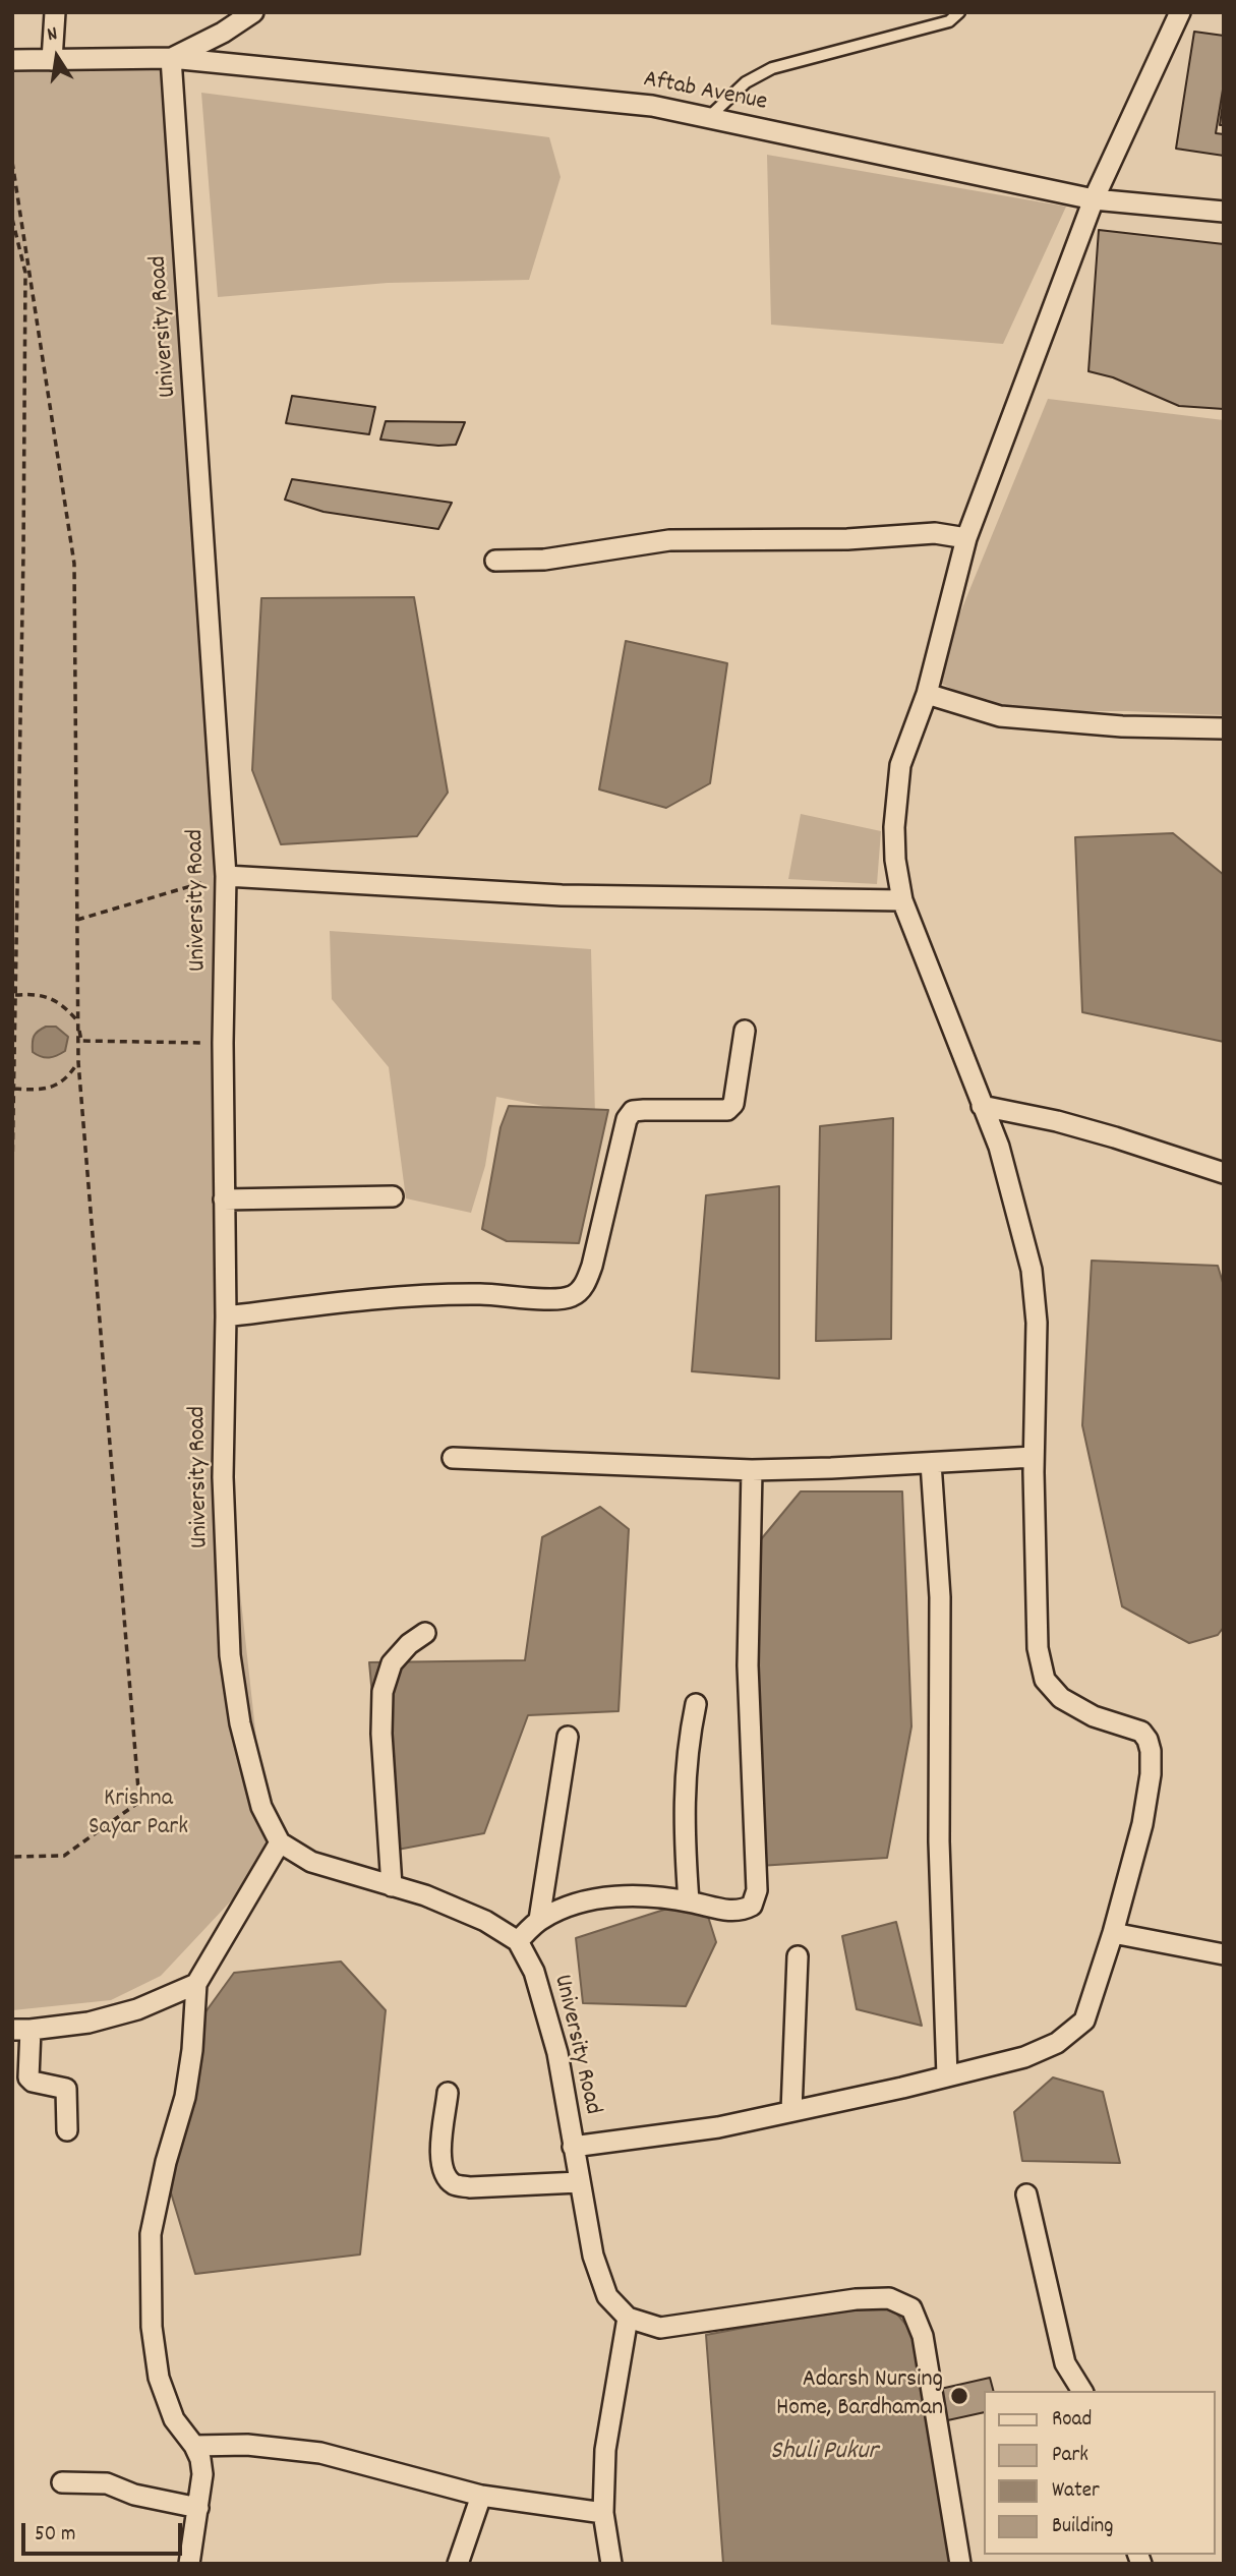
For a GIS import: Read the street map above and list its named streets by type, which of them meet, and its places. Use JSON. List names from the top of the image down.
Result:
{
  "streets": {
    "street": ["Aftab Avenue", "University Road"]
  },
  "crossings": [
    ["Aftab Avenue", "University Road"]
  ],
  "water": ["Shuli Pukur"],
  "parks": ["Krishna Sayar Park"],
  "places": ["Adarsh Nursing Home, Bardhaman"],
  "legend": [
    "Road",
    "Park",
    "Water",
    "Building"
  ],
  "scale_bar": "50 m",
  "north": "top"
}
